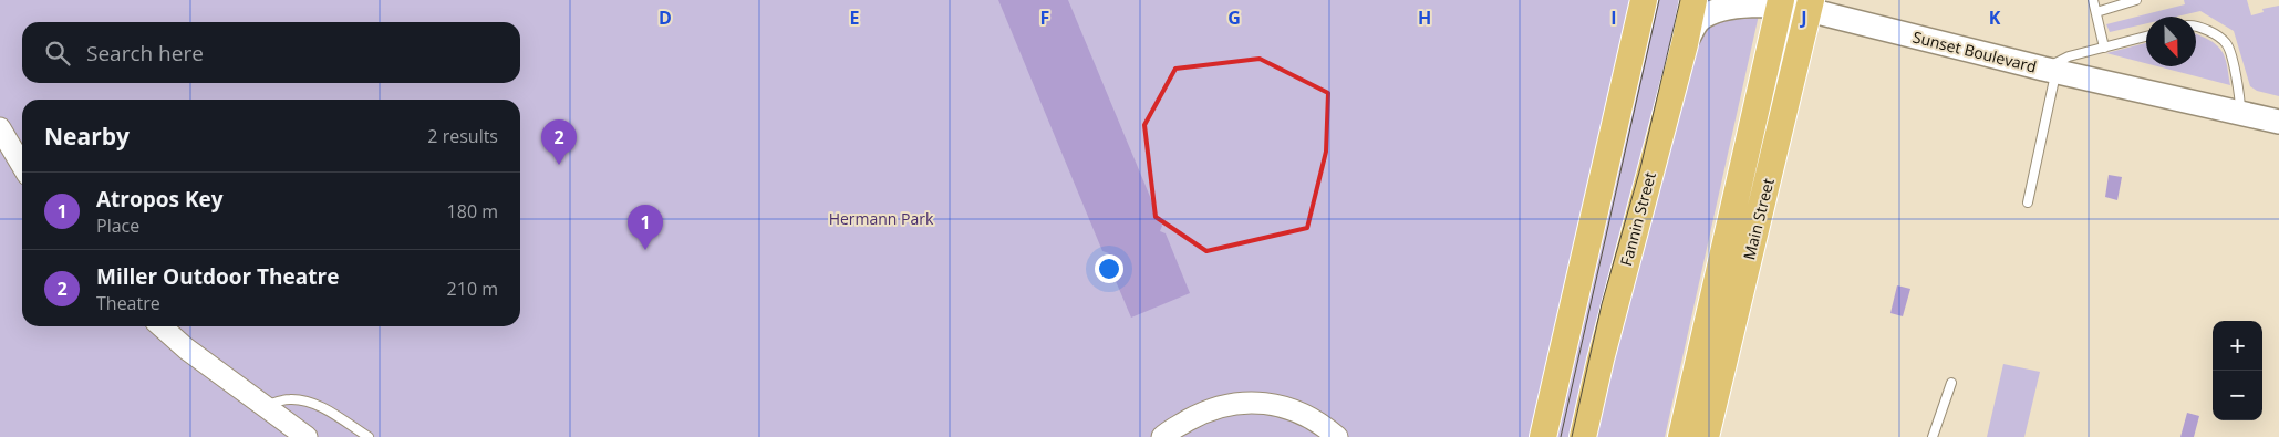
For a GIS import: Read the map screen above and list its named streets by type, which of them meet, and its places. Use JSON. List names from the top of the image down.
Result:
{
  "streets": {
    "main road": ["Sunset Boulevard", "Fannin Street", "Main Street"]
  },
  "crossings": [
    ["Sunset Boulevard", "Fannin Street"],
    ["Sunset Boulevard", "Main Street"]
  ],
  "parks": ["Hermann Park"],
  "north": "bottom",
  "page": {
    "search": "Search here",
    "heading": ["Nearby", "2 results"],
    "pins": ["2", "1"],
    "list": [
      {
        "mark": "1",
        "name": "Atropos Key",
        "note": "Place",
        "value": "180 m"
      },
      {
        "mark": "2",
        "name": "Miller Outdoor Theatre",
        "note": "Theatre",
        "value": "210 m"
      }
    ],
    "map_buttons": ["+", "−"]
  },
  "grid": {
    "columns": [
      "D",
      "E",
      "F",
      "G",
      "H",
      "I",
      "J",
      "K"
    ]
  }
}
